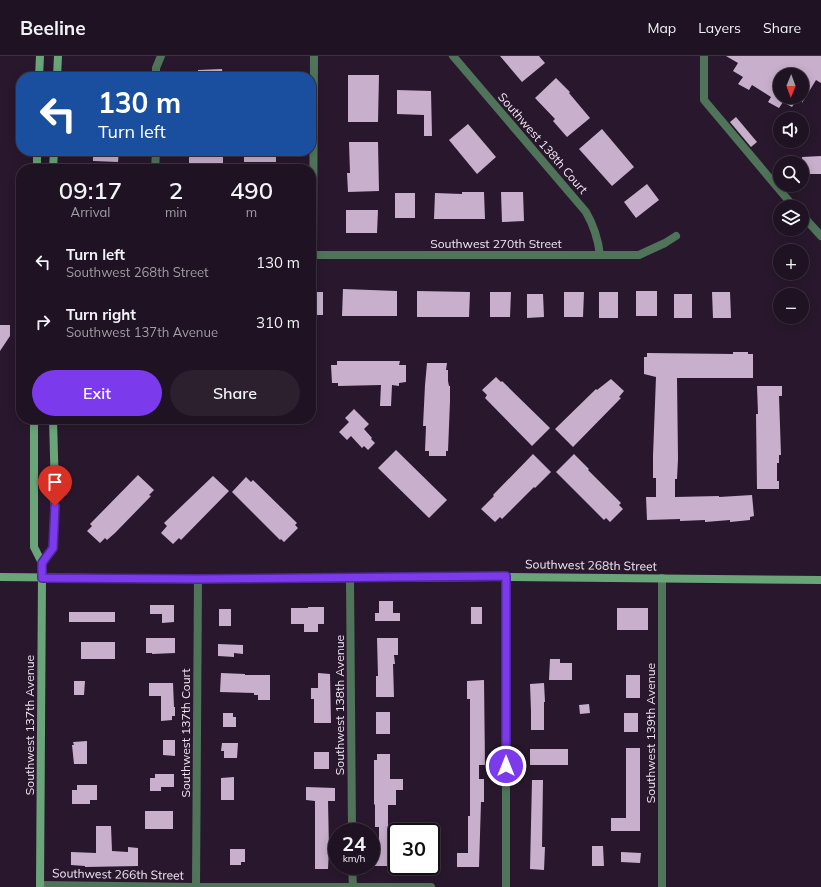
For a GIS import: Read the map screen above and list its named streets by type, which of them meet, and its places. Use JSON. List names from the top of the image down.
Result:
{
  "streets": {
    "main road": ["Southwest 268th Street", "Southwest 137th Avenue"],
    "street": [
      "Southwest 138th Court",
      "Southwest 270th Street",
      "Southwest 138th Avenue",
      "Southwest 137th Court",
      "Southwest 139th Avenue",
      "Southwest 266th Street"
    ]
  },
  "crossings": [
    ["Southwest 138th Court", "Southwest 270th Street"],
    ["Southwest 268th Street", "Southwest 138th Avenue"],
    ["Southwest 268th Street", "Southwest 137th Avenue"],
    ["Southwest 268th Street", "Southwest 137th Court"],
    ["Southwest 268th Street", "Southwest 139th Avenue"],
    ["Southwest 137th Avenue", "Southwest 266th Street"],
    ["Southwest 137th Court", "Southwest 266th Street"]
  ],
  "north": "bottom",
  "page": {
    "header": "Beeline",
    "nav": ["Map", "Layers", "Share"],
    "map_buttons": ["+", "−"],
    "turn": ["130 m", "Turn left"],
    "eta": [
      "09:17",
      "Arrival",
      "2",
      "min",
      "490",
      "m"
    ],
    "list": [
      {
        "name": "Turn left",
        "note": "Southwest 268th Street",
        "value": "130 m"
      },
      {
        "name": "Turn right",
        "note": "Southwest 137th Avenue",
        "value": "310 m"
      }
    ],
    "buttons": ["Exit", "Share"],
    "speed": "24 km/h",
    "limit": "30"
  }
}
